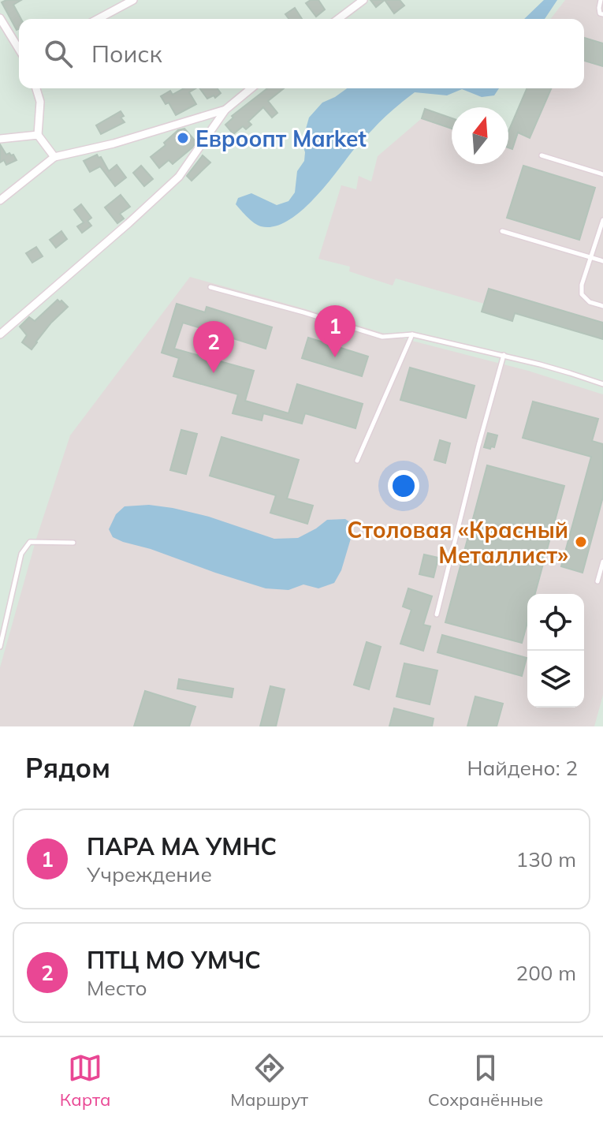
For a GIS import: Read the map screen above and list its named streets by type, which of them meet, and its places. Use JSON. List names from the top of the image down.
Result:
{
  "places": ["Евроопт Market", "Столовая «Красный Металлист»"],
  "north": "top",
  "page": {
    "search": "Поиск",
    "pins": ["1", "2"],
    "heading": ["Рядом", "Найдено: 2"],
    "list": [
      {
        "mark": "1",
        "name": "ПАРА МА УМНС",
        "note": "Учреждение",
        "value": "130 m"
      },
      {
        "mark": "2",
        "name": "ПТЦ МО УМЧС",
        "note": "Место",
        "value": "200 m"
      }
    ],
    "nav": ["Карта", "Маршрут", "Сохранённые"]
  }
}
